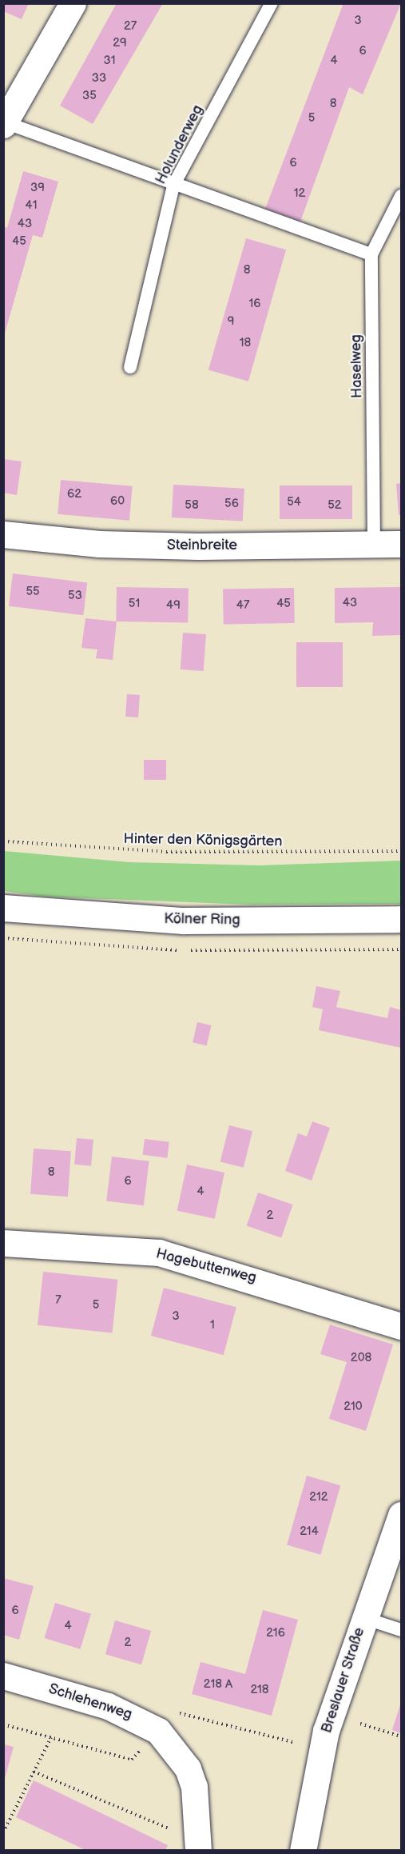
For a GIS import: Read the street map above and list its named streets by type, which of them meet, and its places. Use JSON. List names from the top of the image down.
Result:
{
  "streets": {
    "street": [
      "Steinbreite",
      "Kölner Ring",
      "Hagebuttenweg",
      "Breslauer Straße",
      "Schlehenweg"
    ],
    "lane": ["Holunderweg", "Haselweg"],
    "path": ["Hinter den Königsgärten"]
  },
  "crossings": [
    ["Haselweg", "Steinbreite"]
  ],
  "house_numbers": [
    "3",
    "27",
    "29",
    "6",
    "31",
    "4",
    "33",
    "35",
    "8",
    "5",
    "6",
    "39",
    "12",
    "41",
    "43",
    "45",
    "8",
    "16",
    "9",
    "18",
    "62",
    "60",
    "54",
    "56",
    "58",
    "52",
    "55",
    "53",
    "43",
    "51",
    "45",
    "49",
    "47",
    "8",
    "6",
    "4",
    "2",
    "7",
    "5",
    "3",
    "1",
    "208",
    "210",
    "212",
    "214",
    "6",
    "4",
    "216",
    "2",
    "218 A",
    "218"
  ]
}
